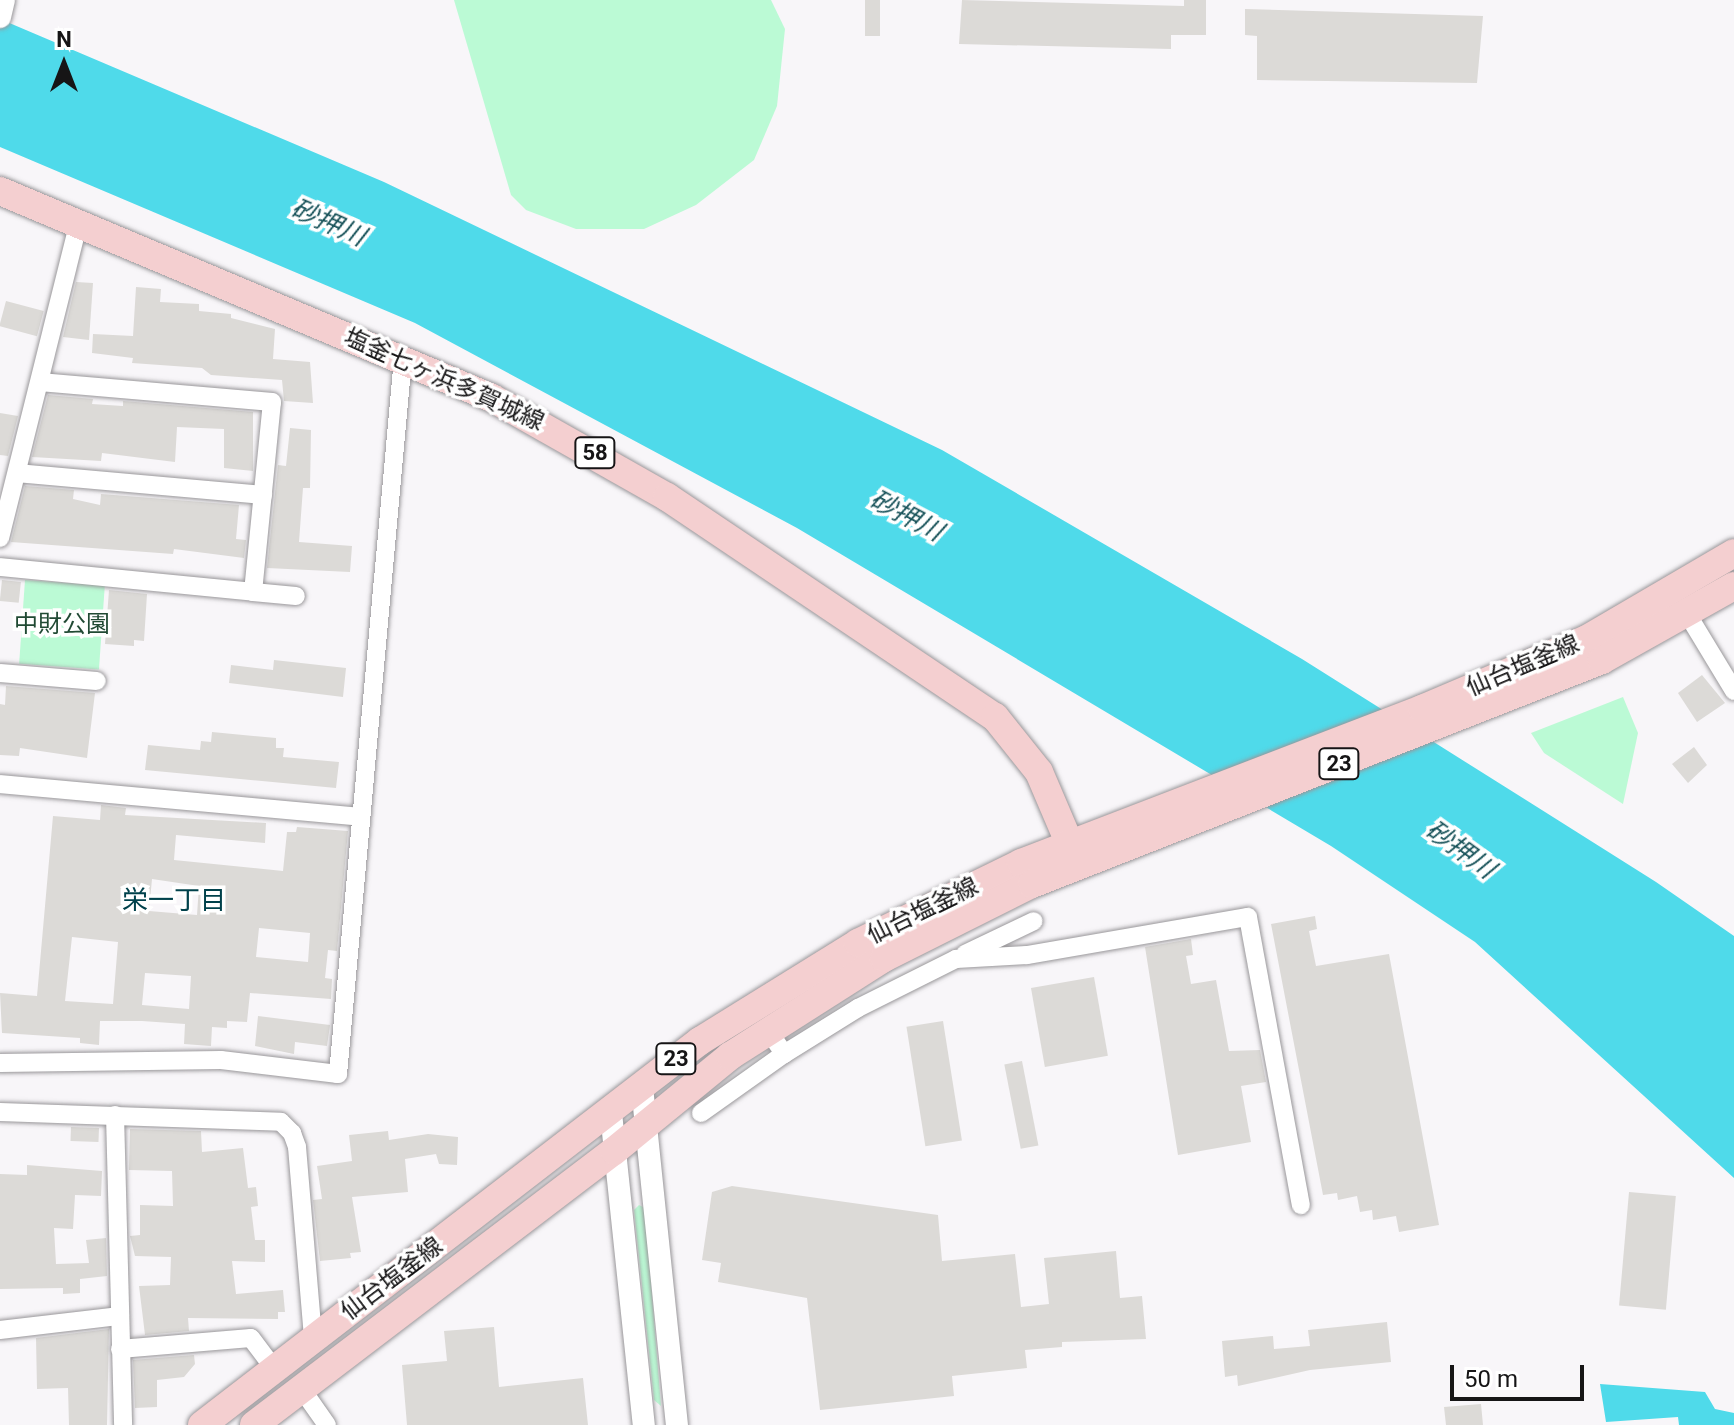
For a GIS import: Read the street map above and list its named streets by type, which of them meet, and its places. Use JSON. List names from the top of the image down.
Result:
{
  "streets": {
    "main road": [
      "塩釜七ヶ浜多賀城線",
      "58",
      "仙台塩釜線",
      "23"
    ]
  },
  "crossings": [
    ["塩釜七ヶ浜多賀城線", "仙台塩釜線"]
  ],
  "districts": ["栄一丁目"],
  "water": ["砂押川"],
  "parks": ["中財公園"],
  "scale_bar": "50 m",
  "north": "top"
}
